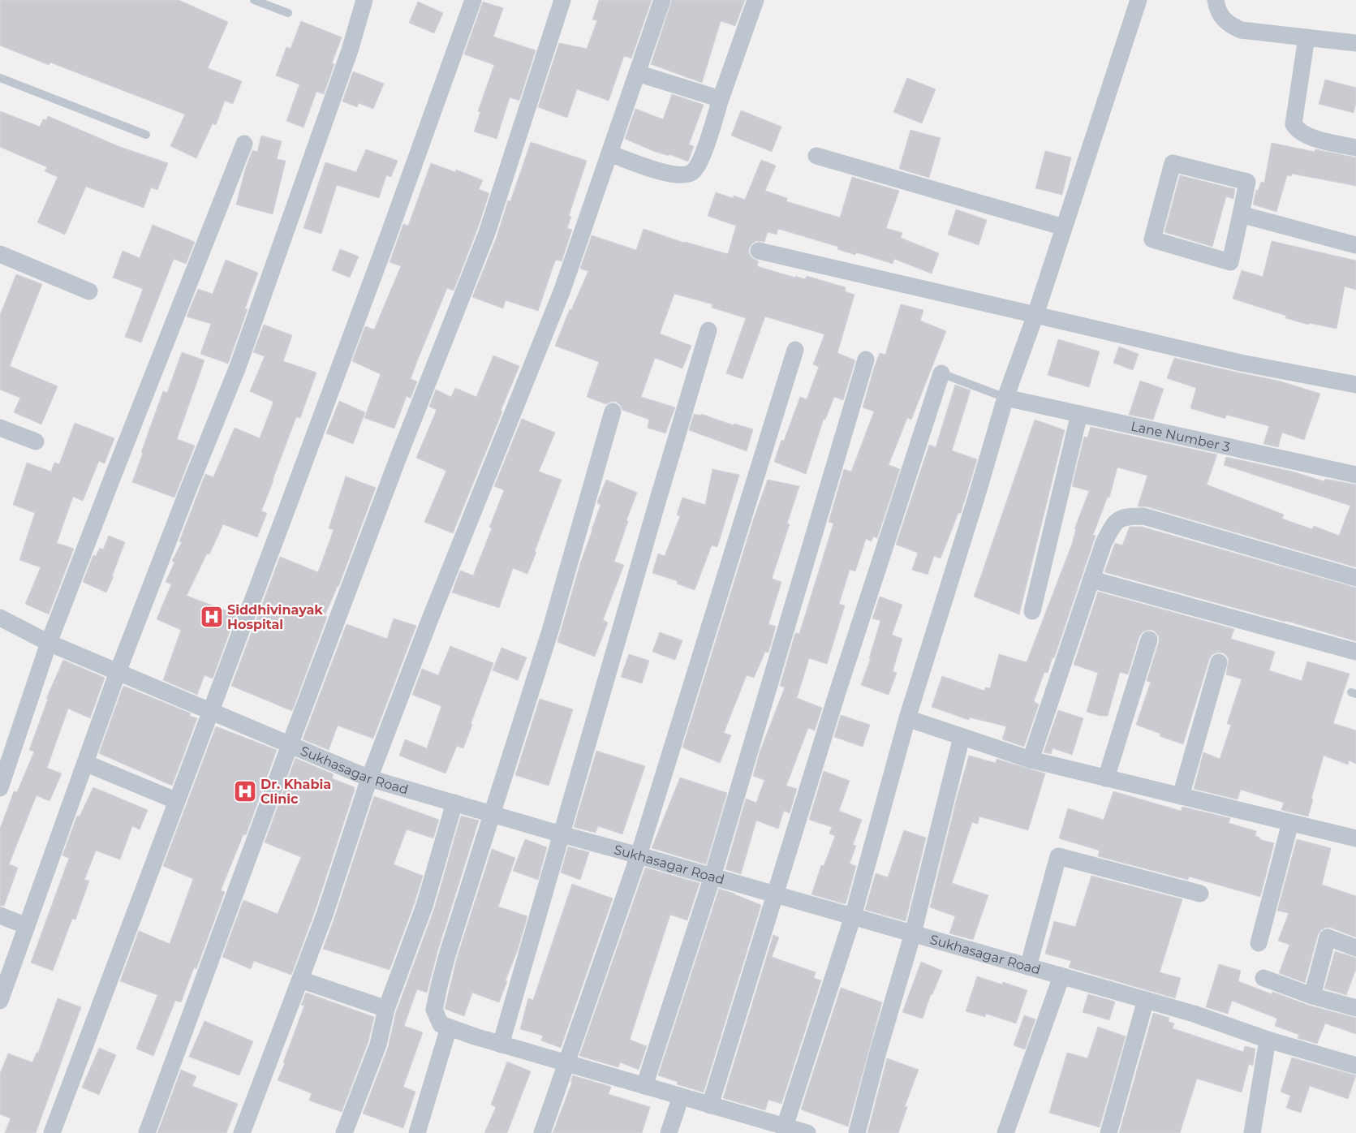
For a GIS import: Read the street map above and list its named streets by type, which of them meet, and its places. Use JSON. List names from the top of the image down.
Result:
{
  "streets": {
    "street": ["Lane Number 3", "Sukhasagar Road"]
  },
  "places": {
    "hospital": ["Siddhivinayak Hospital", "Dr. Khabia Clinic"]
  }
}
